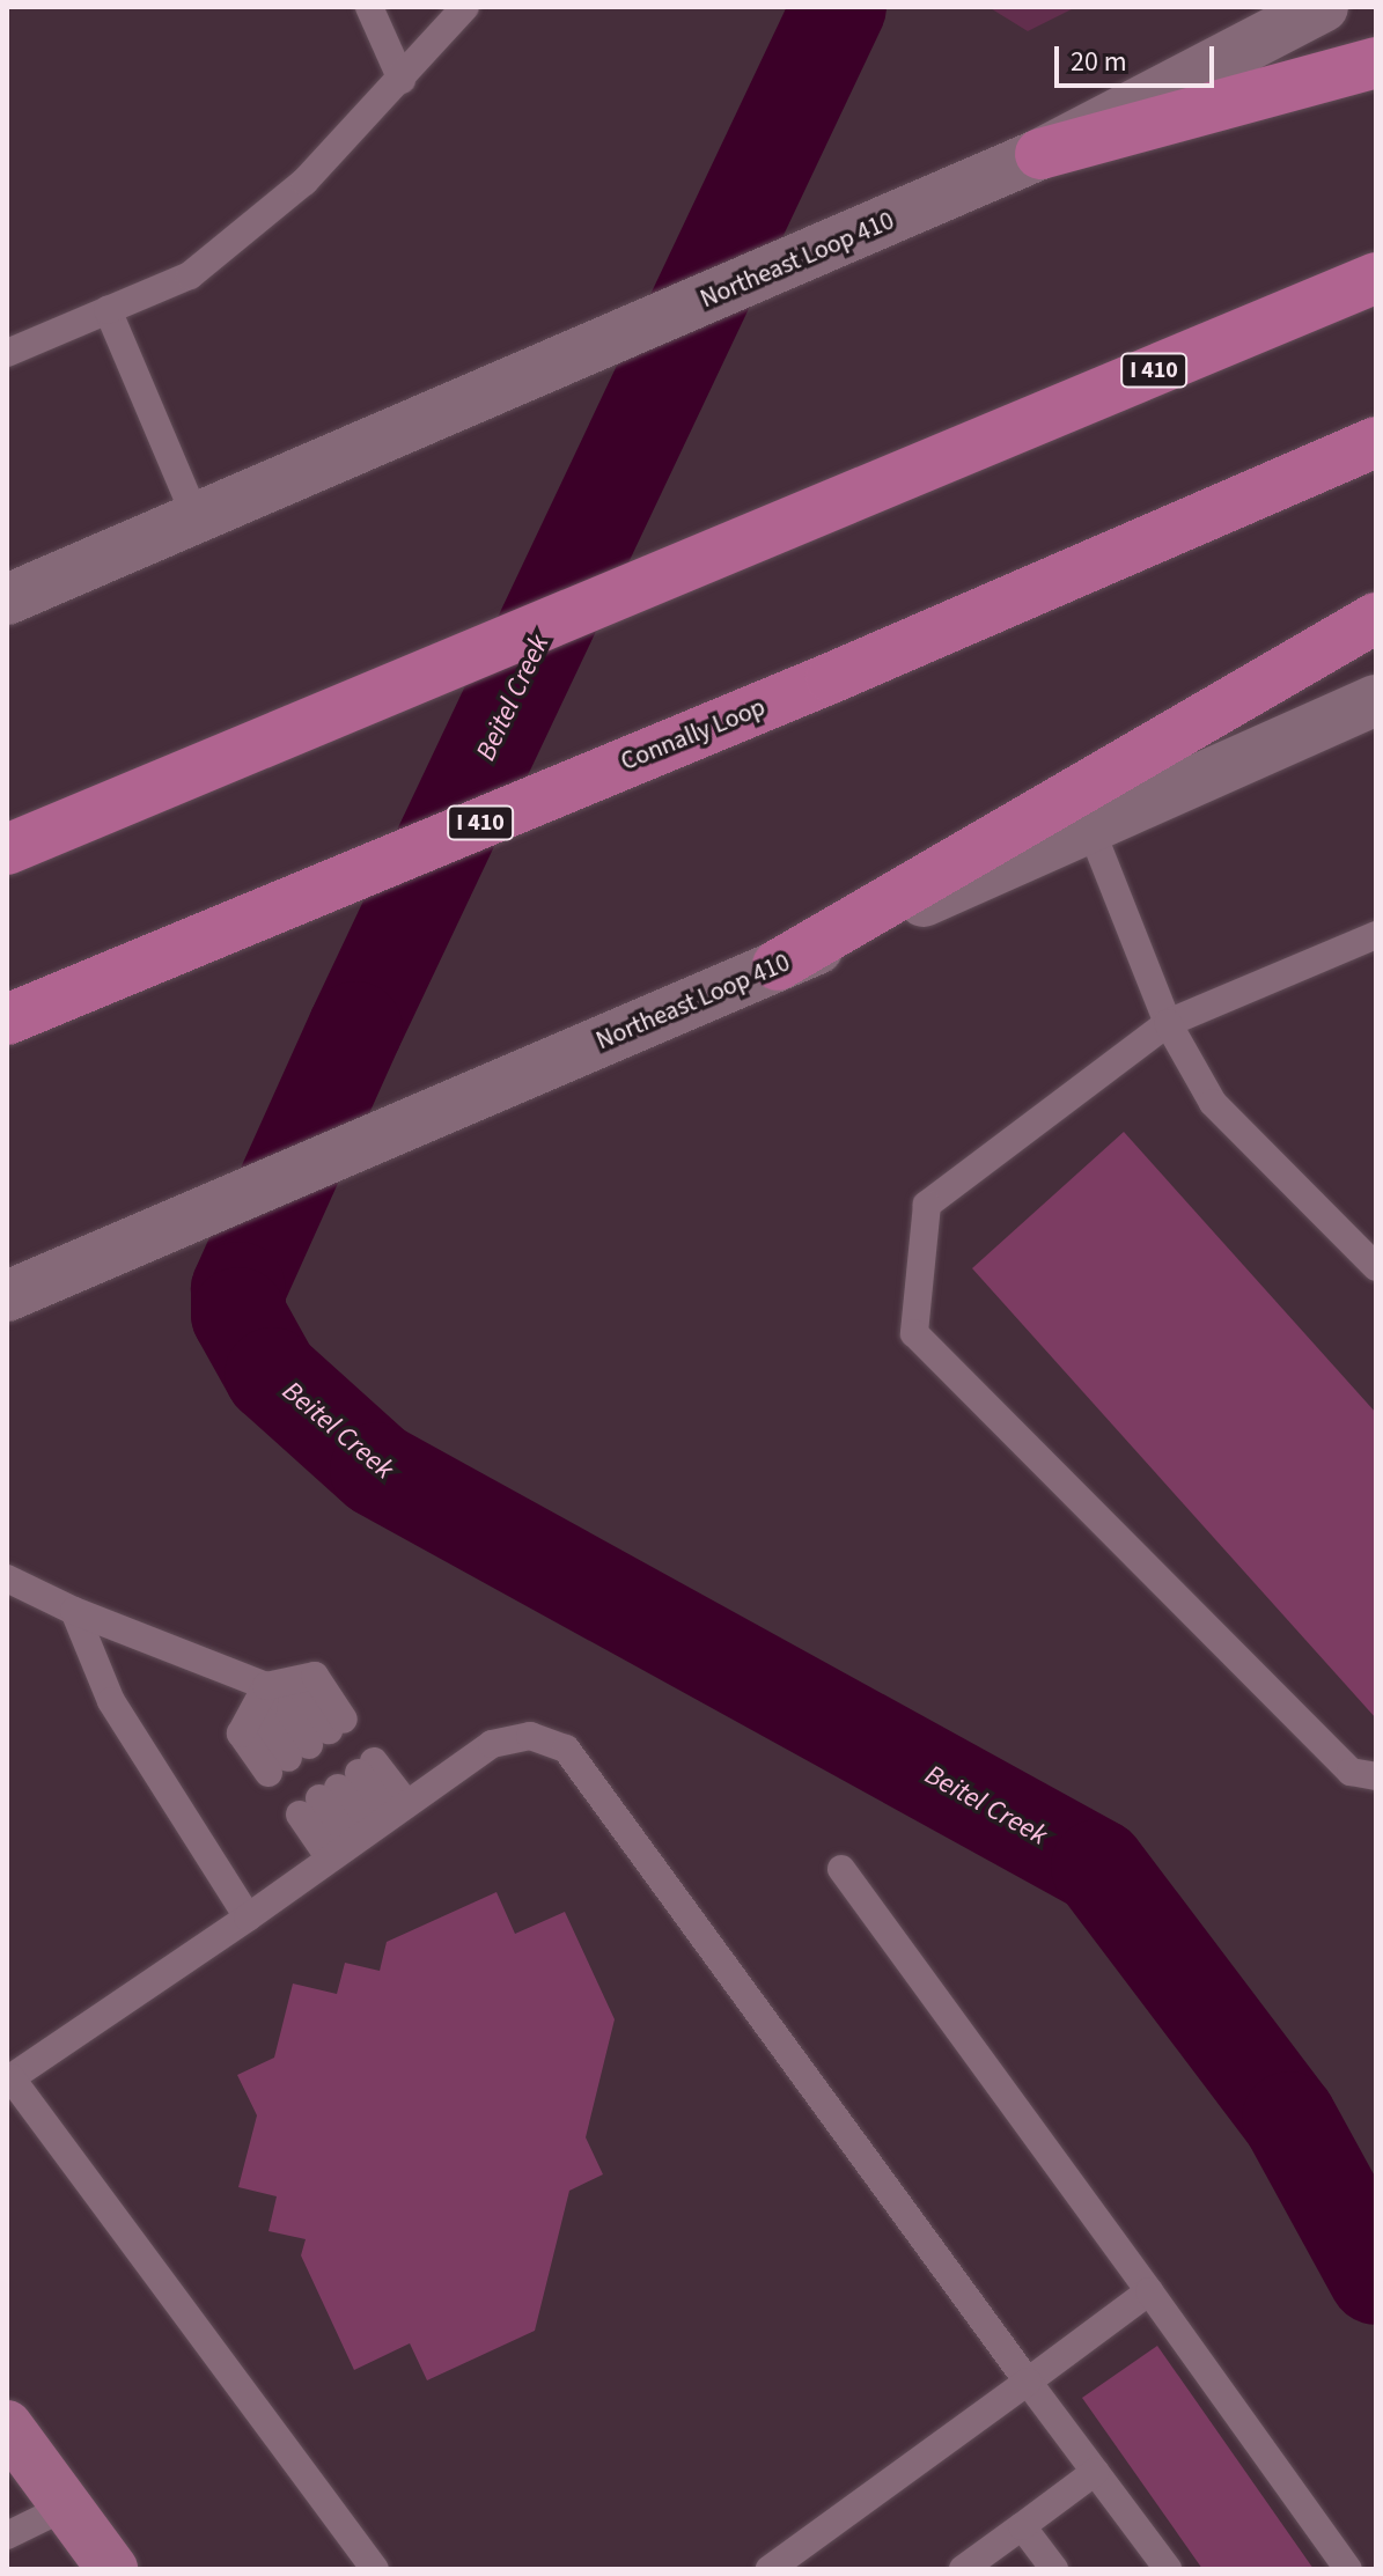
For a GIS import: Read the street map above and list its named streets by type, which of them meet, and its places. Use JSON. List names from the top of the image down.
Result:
{
  "streets": {
    "highway": ["I 410", "Connally Loop"],
    "main road": ["Northeast Loop 410"]
  },
  "water": ["Beitel Creek"],
  "scale_bar": "20 m"
}
